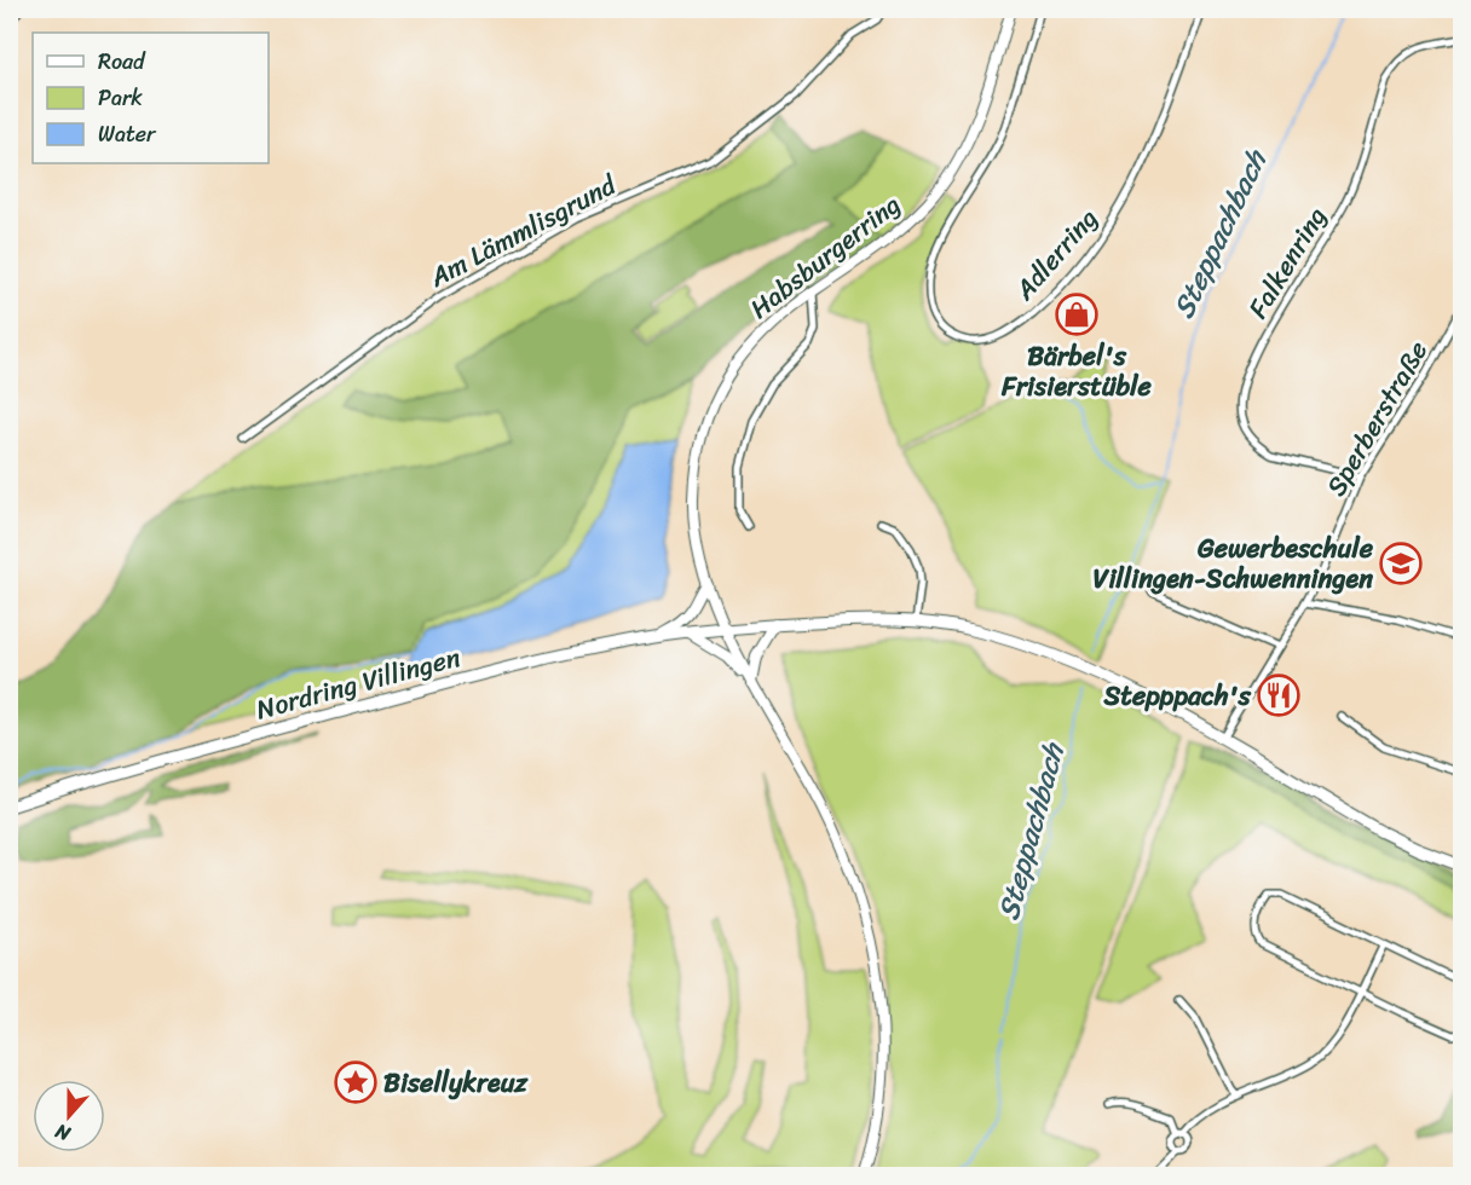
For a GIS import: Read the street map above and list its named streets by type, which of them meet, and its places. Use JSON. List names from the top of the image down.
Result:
{
  "streets": {
    "main road": ["Nordring Villingen"],
    "street": [
      "Am Lämmlisgrund",
      "Adlerring",
      "Habsburgerring",
      "Falkenring",
      "Sperberstraße"
    ]
  },
  "crossings": [
    ["Habsburgerring", "Nordring Villingen"],
    ["Falkenring", "Sperberstraße"],
    ["Sperberstraße", "Nordring Villingen"]
  ],
  "water": ["Steppachbach"],
  "places": {
    "shop": ["Bärbel's Frisierstüble"],
    "school or university": ["Gewerbeschule Villingen-Schwenningen"],
    "restaurant": ["Stepppach's"],
    "place": ["Bisellykreuz"]
  },
  "legend": ["Road", "Park", "Water"],
  "north": "bottom"
}
